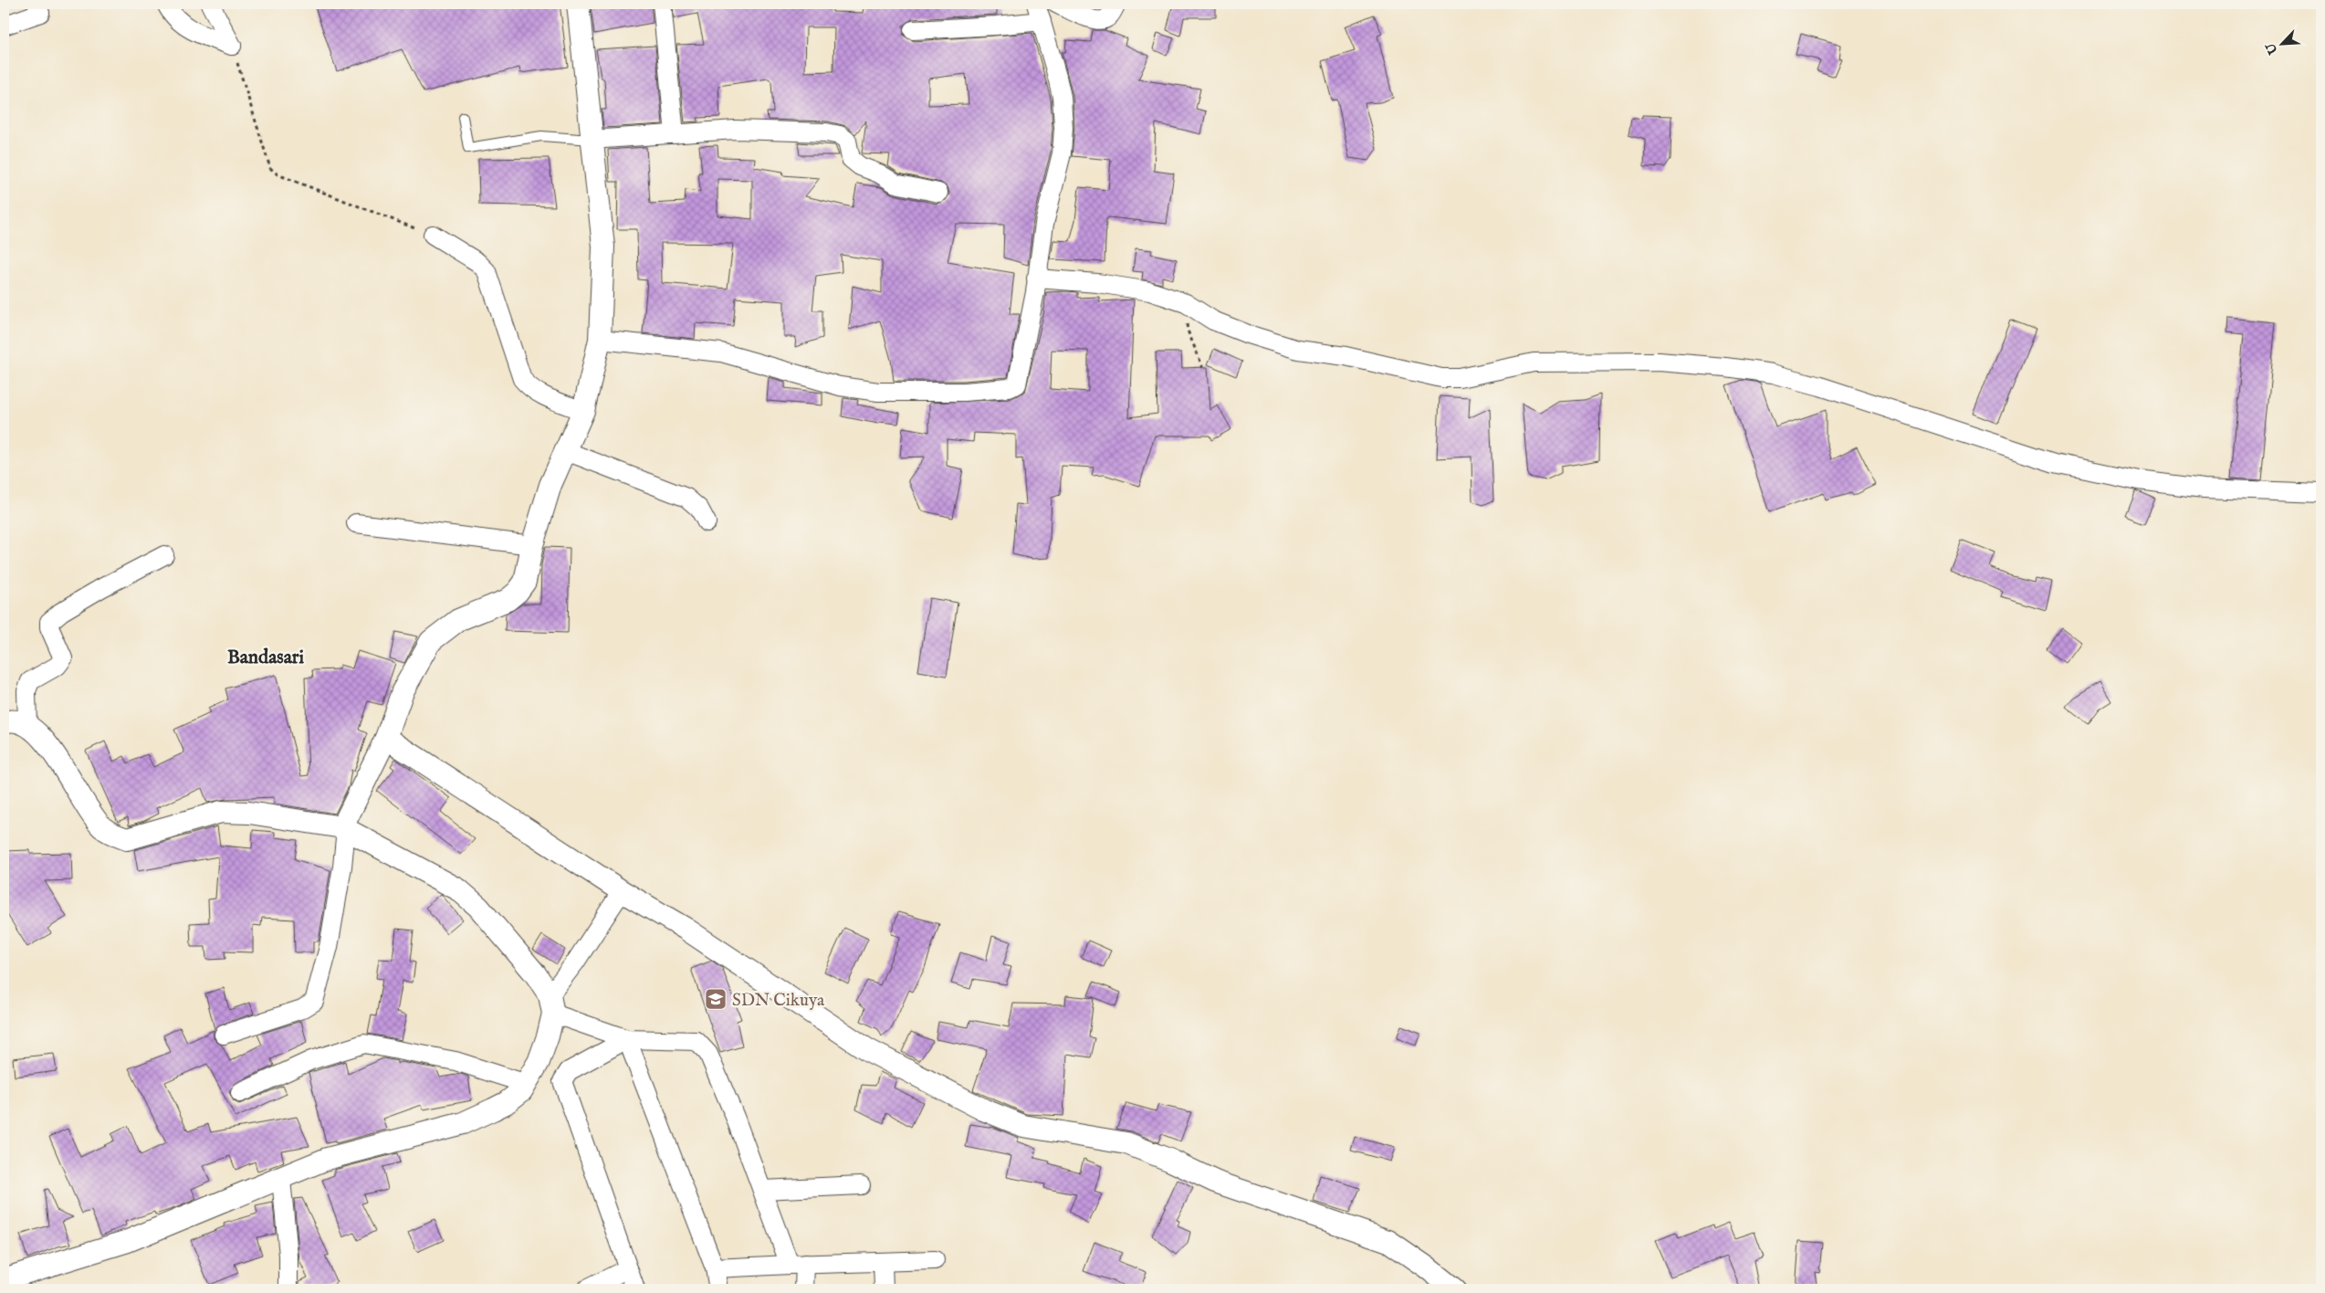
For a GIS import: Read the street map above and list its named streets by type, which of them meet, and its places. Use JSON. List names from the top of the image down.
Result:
{
  "districts": ["Bandasari"],
  "places": {
    "school or university": ["SDN Cikuya"]
  },
  "north": "bottom left"
}
